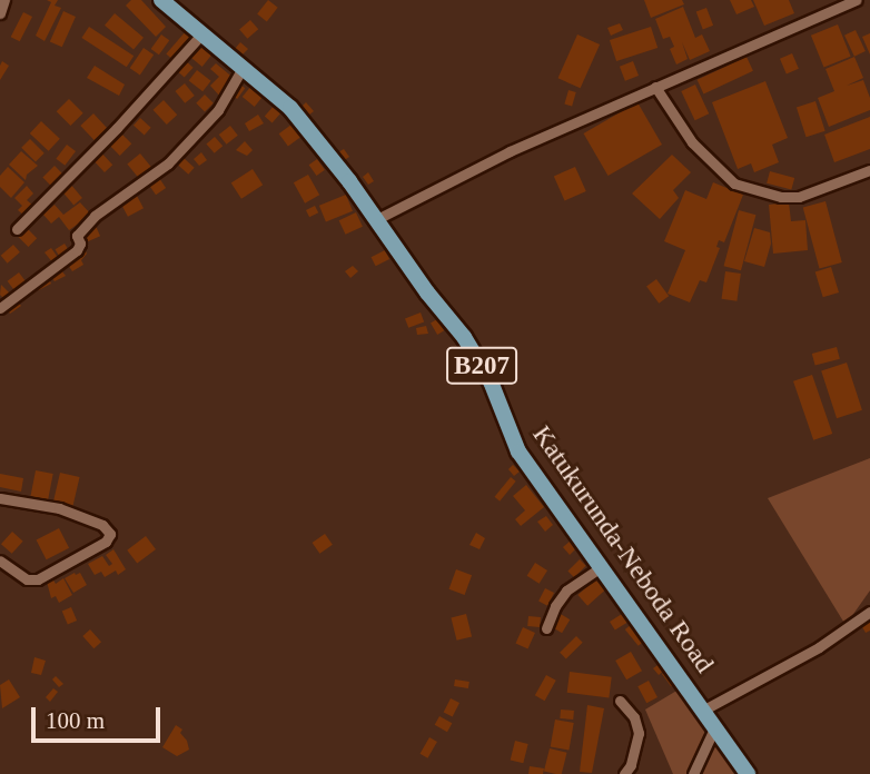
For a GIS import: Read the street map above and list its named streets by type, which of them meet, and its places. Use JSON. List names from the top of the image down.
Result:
{
  "streets": {
    "main road": ["B207", "Katukurunda-Neboda Road"]
  },
  "scale_bar": "100 m"
}
